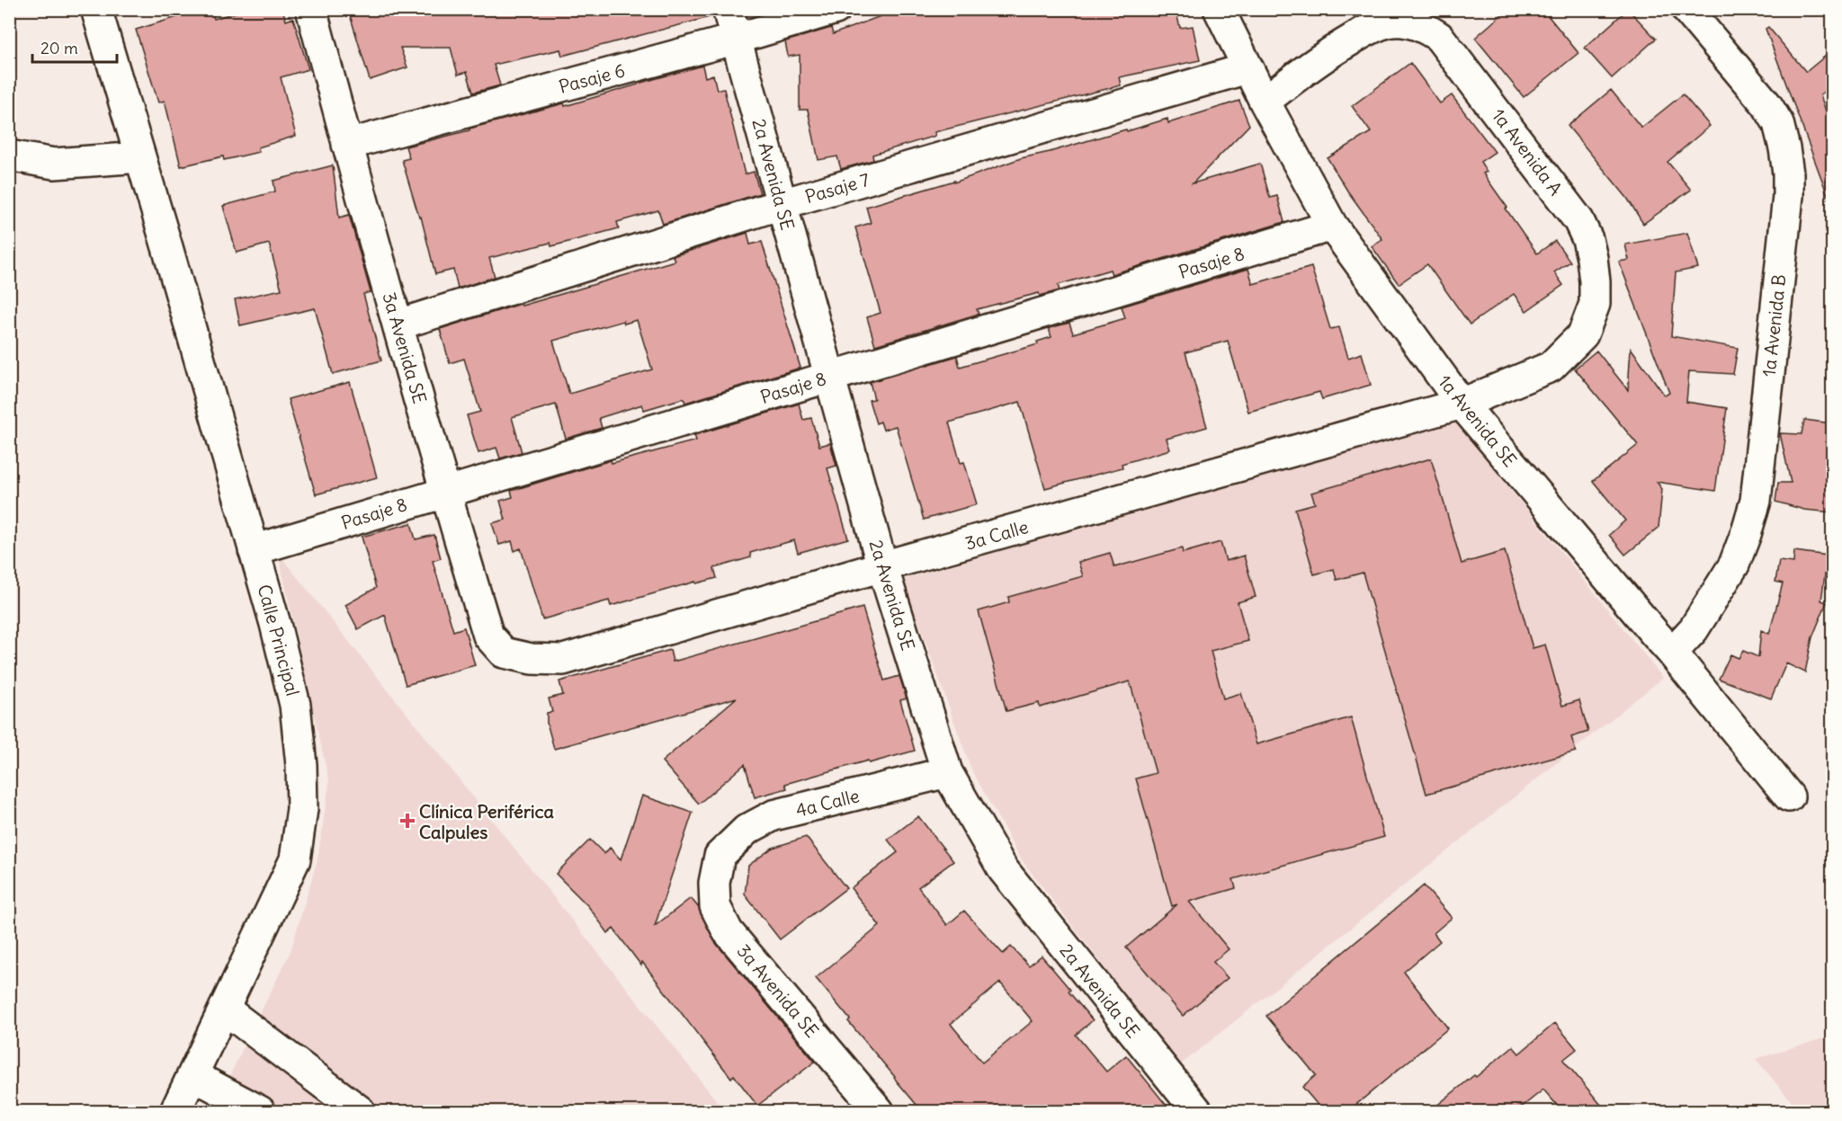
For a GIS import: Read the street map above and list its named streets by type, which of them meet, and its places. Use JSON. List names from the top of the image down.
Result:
{
  "streets": {
    "street": [
      "Pasaje 6",
      "1a Avenida A",
      "2a Avenida SE",
      "Pasaje 7",
      "Pasaje 8",
      "1a Avenida B",
      "3a Avenida SE",
      "1a Avenida SE",
      "3a Calle",
      "Calle Principal",
      "4a Calle"
    ]
  },
  "crossings": [
    ["Pasaje 6", "2a Avenida SE"],
    ["Pasaje 6", "3a Avenida SE"],
    ["1a Avenida A", "1a Avenida SE"],
    ["1a Avenida A", "3a Calle"],
    ["2a Avenida SE", "Pasaje 7"],
    ["2a Avenida SE", "Pasaje 8"],
    ["2a Avenida SE", "3a Calle"],
    ["2a Avenida SE", "4a Calle"],
    ["Pasaje 7", "3a Avenida SE"],
    ["Pasaje 7", "1a Avenida SE"],
    ["Pasaje 8", "3a Avenida SE"],
    ["Pasaje 8", "1a Avenida SE"],
    ["Pasaje 8", "Calle Principal"],
    ["1a Avenida B", "1a Avenida SE"],
    ["3a Avenida SE", "3a Calle"],
    ["3a Avenida SE", "4a Calle"],
    ["1a Avenida SE", "3a Calle"]
  ],
  "places": {
    "health": ["Clínica Periférica Calpules"]
  },
  "scale_bar": "20 m"
}
